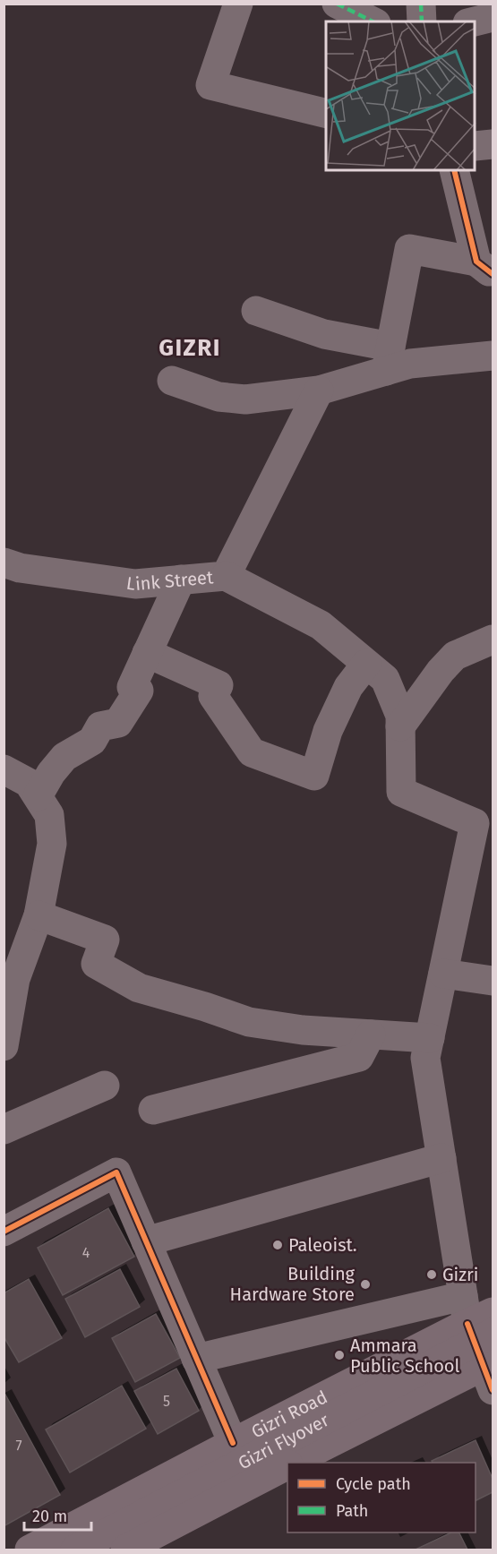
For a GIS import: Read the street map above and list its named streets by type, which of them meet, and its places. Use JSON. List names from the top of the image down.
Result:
{
  "streets": {
    "main road": ["Gizri Road", "Gizri Flyover"],
    "street": ["Link Street"]
  },
  "crossings": [
    ["Gizri Road", "Gizri Flyover"]
  ],
  "districts": ["GIZRI"],
  "places": [
    "Paleoist.",
    "Gizri",
    "Building Hardware Store",
    "Ammara Public School"
  ],
  "house_numbers": ["4", "5", "7"],
  "legend": ["Cycle path", "Path"],
  "scale_bar": "20 m"
}
